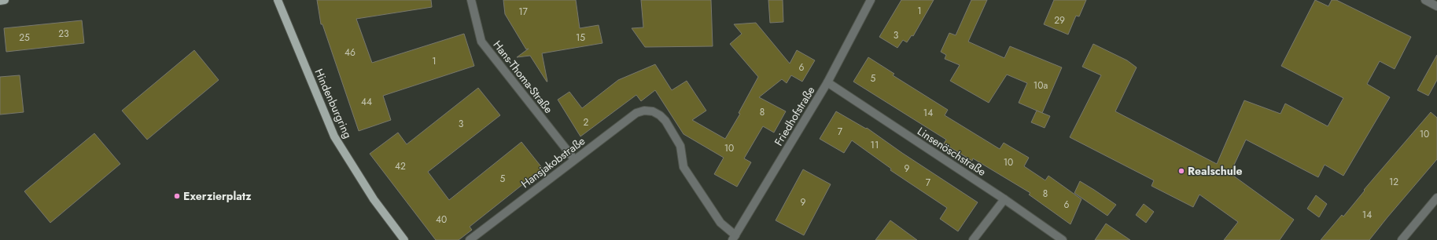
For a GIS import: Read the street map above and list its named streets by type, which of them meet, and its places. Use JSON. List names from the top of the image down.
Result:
{
  "streets": {
    "main road": ["Hindenburgring"],
    "street": [
      "Hans-Thoma-Straße",
      "Friedhofstraße",
      "Linsenöschstraße",
      "Hansjakobstraße"
    ]
  },
  "crossings": [
    ["Hans-Thoma-Straße", "Hansjakobstraße"],
    ["Friedhofstraße", "Linsenöschstraße"],
    ["Friedhofstraße", "Hansjakobstraße"]
  ],
  "places": ["Realschule", "Exerzierplatz"],
  "house_numbers": [
    "1",
    "17",
    "29",
    "23",
    "3",
    "25",
    "15",
    "46",
    "1",
    "6",
    "5",
    "10a",
    "44",
    "8",
    "14",
    "2",
    "3",
    "7",
    "10",
    "11",
    "10",
    "10",
    "42",
    "9",
    "5",
    "12",
    "7",
    "8",
    "9",
    "6",
    "14",
    "40"
  ]
}
